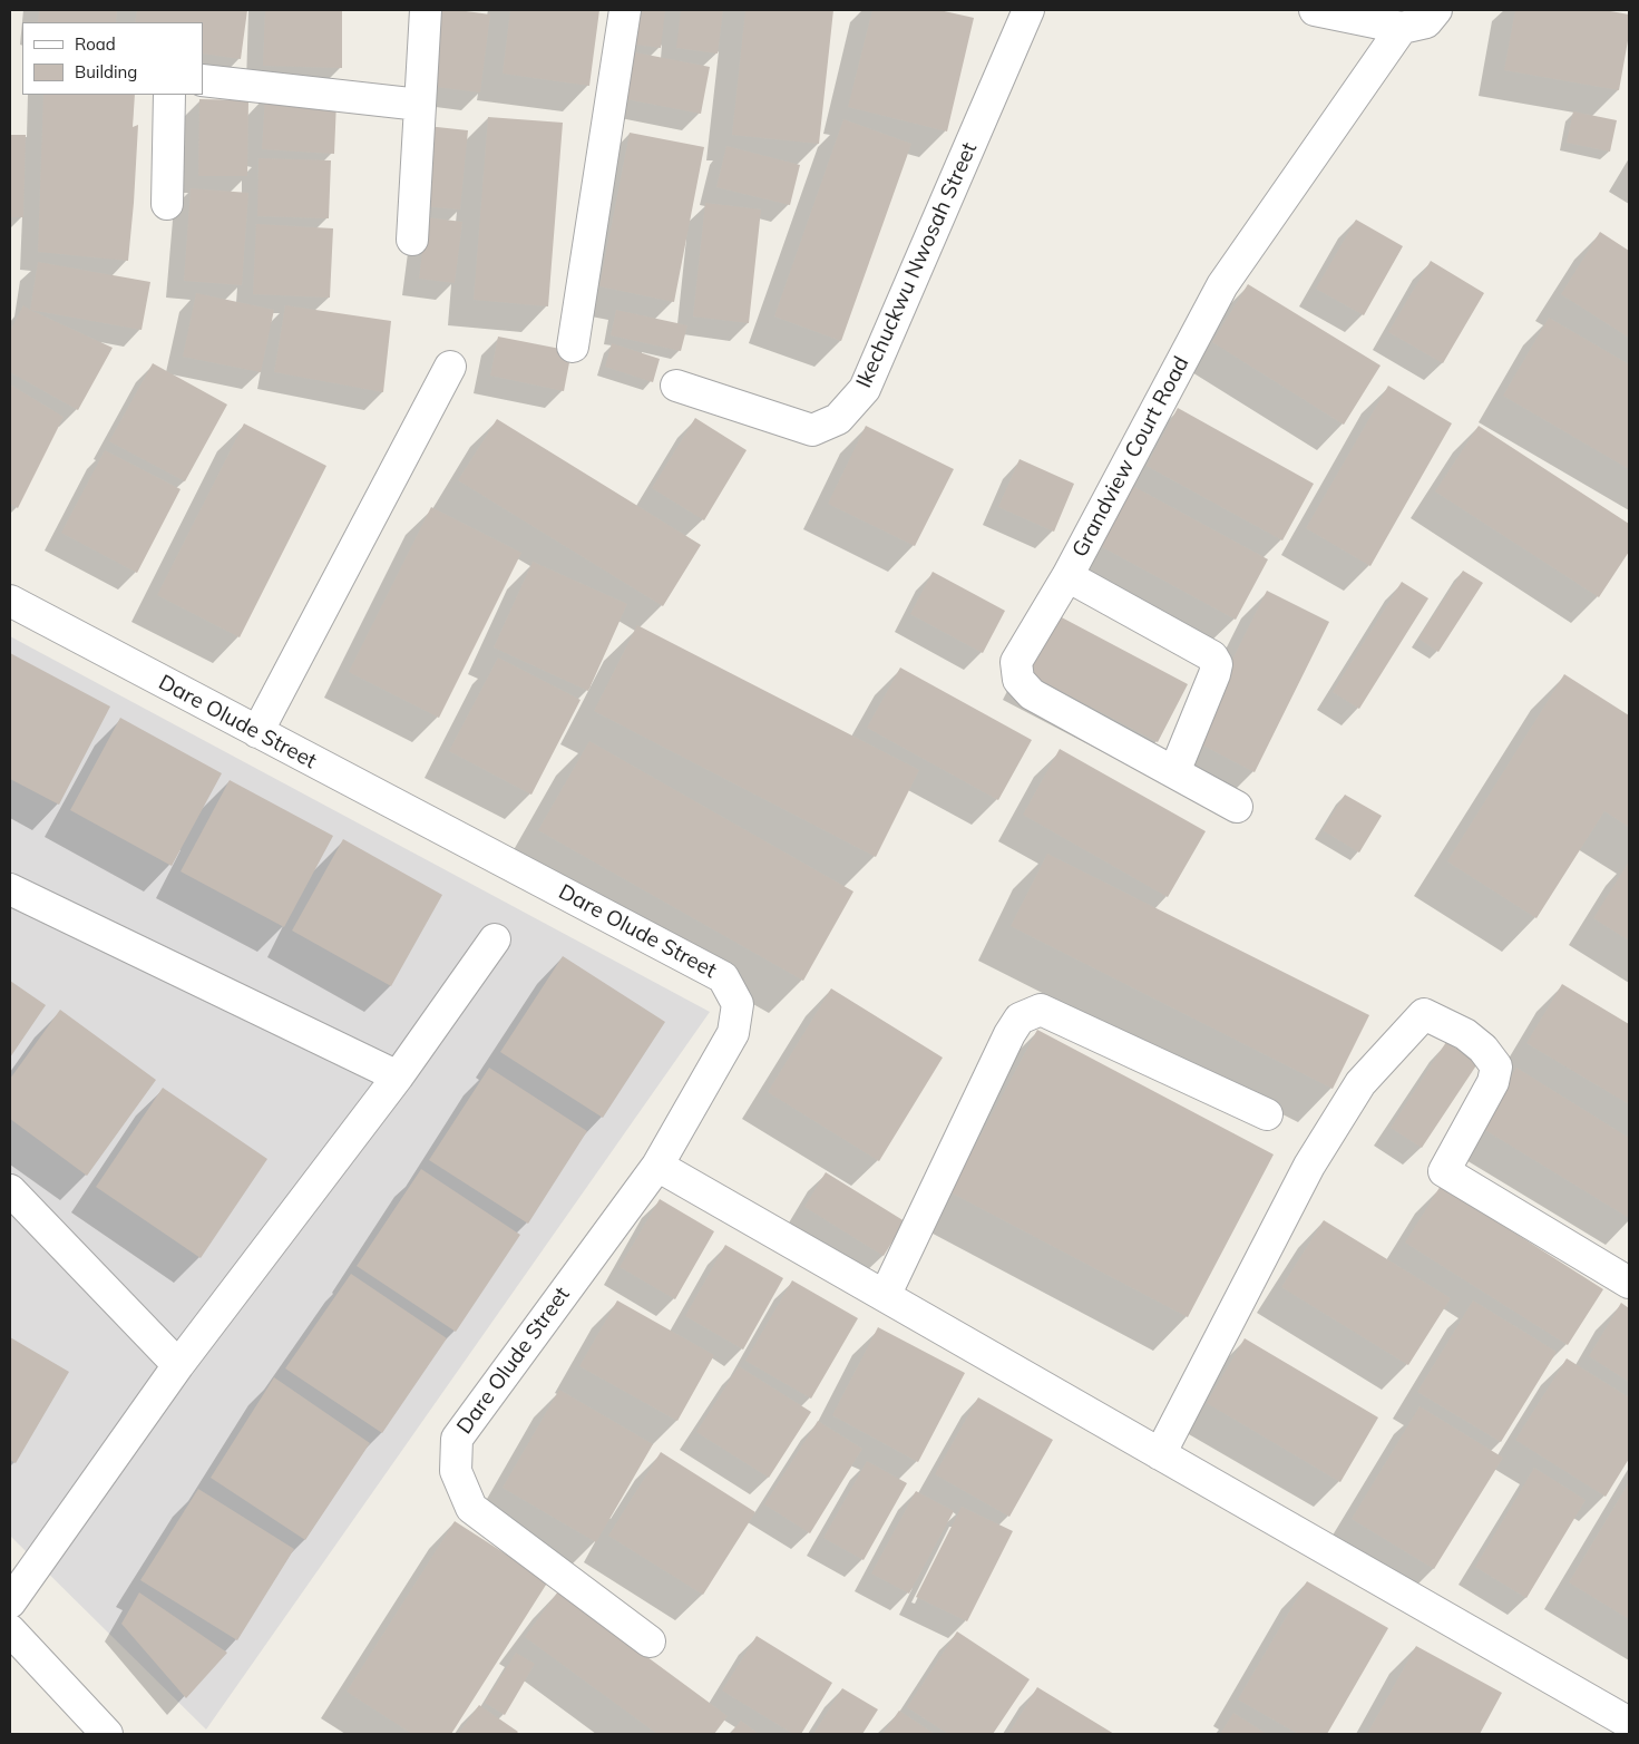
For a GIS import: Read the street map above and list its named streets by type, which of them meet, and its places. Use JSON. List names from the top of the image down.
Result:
{
  "streets": {
    "street": ["Ikechuckwu Nwosah Street", "Grandview Court Road", "Dare Olude Street"]
  },
  "legend": ["Road", "Building"]
}
